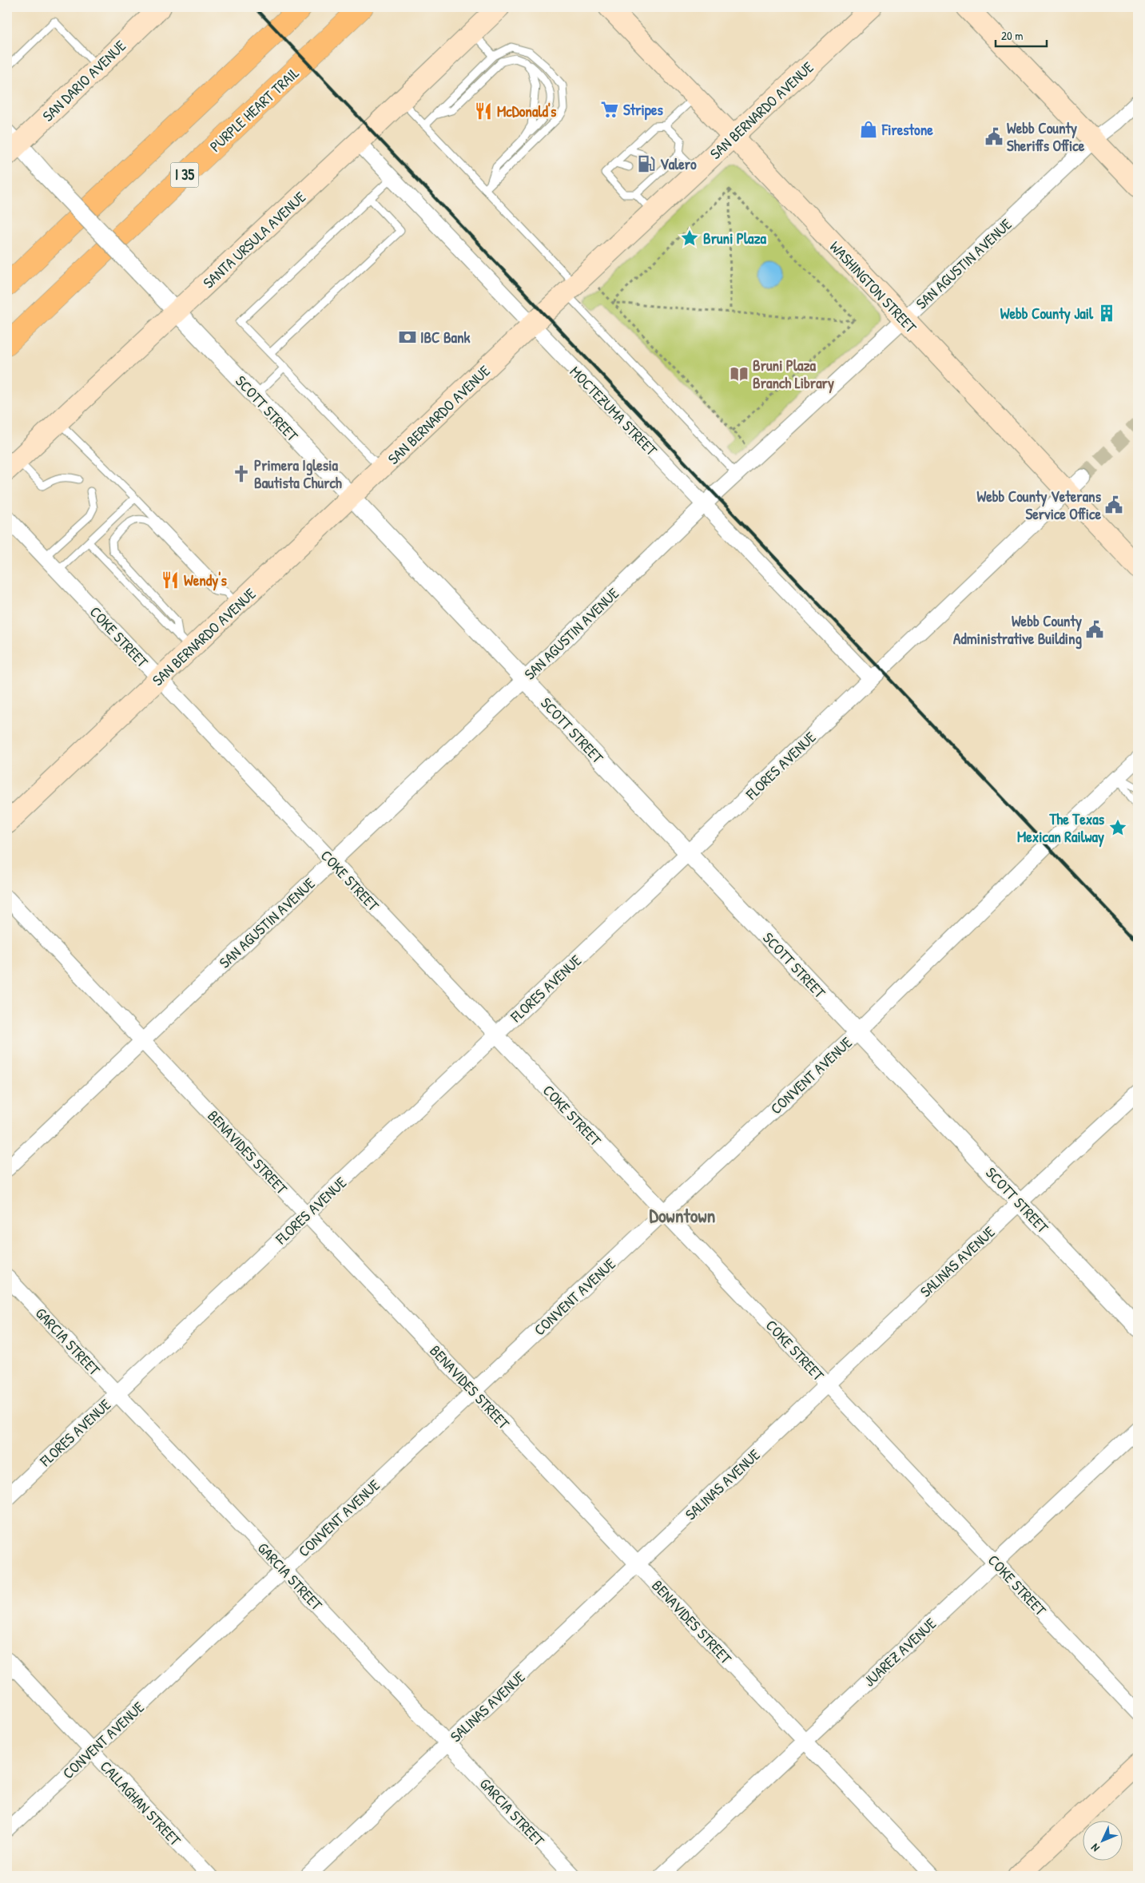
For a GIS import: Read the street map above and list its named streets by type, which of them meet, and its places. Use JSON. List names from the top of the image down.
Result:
{
  "streets": {
    "highway": ["PURPLE HEART TRAIL", "I 35"],
    "main road": [
      "SAN DARIO AVENUE",
      "SAN BERNARDO AVENUE",
      "SANTA URSULA AVENUE",
      "WASHINGTON STREET"
    ],
    "street": [
      "SAN AGUSTIN AVENUE",
      "SCOTT STREET",
      "MOCTEZUMA STREET",
      "COKE STREET",
      "FLORES AVENUE",
      "CONVENT AVENUE",
      "BENAVIDES STREET",
      "SALINAS AVENUE",
      "GARCIA STREET",
      "JUAREZ AVENUE",
      "CALLAGHAN STREET"
    ]
  },
  "crossings": [
    ["SAN DARIO AVENUE", "SCOTT STREET"],
    ["SAN BERNARDO AVENUE", "WASHINGTON STREET"],
    ["SAN BERNARDO AVENUE", "SCOTT STREET"],
    ["SAN BERNARDO AVENUE", "MOCTEZUMA STREET"],
    ["SAN BERNARDO AVENUE", "COKE STREET"],
    ["SANTA URSULA AVENUE", "SCOTT STREET"],
    ["SANTA URSULA AVENUE", "MOCTEZUMA STREET"],
    ["SAN AGUSTIN AVENUE", "WASHINGTON STREET"],
    ["SAN AGUSTIN AVENUE", "SCOTT STREET"],
    ["SAN AGUSTIN AVENUE", "MOCTEZUMA STREET"],
    ["SAN AGUSTIN AVENUE", "COKE STREET"],
    ["SAN AGUSTIN AVENUE", "BENAVIDES STREET"],
    ["WASHINGTON STREET", "FLORES AVENUE"],
    ["SCOTT STREET", "FLORES AVENUE"],
    ["SCOTT STREET", "CONVENT AVENUE"],
    ["SCOTT STREET", "SALINAS AVENUE"],
    ["MOCTEZUMA STREET", "FLORES AVENUE"],
    ["COKE STREET", "FLORES AVENUE"],
    ["COKE STREET", "CONVENT AVENUE"],
    ["COKE STREET", "SALINAS AVENUE"],
    ["COKE STREET", "JUAREZ AVENUE"],
    ["FLORES AVENUE", "BENAVIDES STREET"],
    ["FLORES AVENUE", "GARCIA STREET"],
    ["CONVENT AVENUE", "BENAVIDES STREET"],
    ["CONVENT AVENUE", "GARCIA STREET"],
    ["CONVENT AVENUE", "CALLAGHAN STREET"],
    ["BENAVIDES STREET", "SALINAS AVENUE"],
    ["BENAVIDES STREET", "JUAREZ AVENUE"],
    ["SALINAS AVENUE", "GARCIA STREET"]
  ],
  "districts": ["Downtown"],
  "places": {
    "supermarket": ["Stripes"],
    "restaurant": ["McDonald's", "Wendy's"],
    "shop": ["Firestone"],
    "public building": ["Webb County Sheriffs Office", "Webb County Veterans Service Office", "Webb County Administrative Building"],
    "fuel station": ["Valero"],
    "place": ["Bruni Plaza", "The Texas Mexican Railway"],
    "building": ["Webb County Jail"],
    "bank": ["IBC Bank"],
    "library": ["Bruni Plaza Branch Library"],
    "church": ["Primera Iglesia Bautista Church"]
  },
  "scale_bar": "20 m",
  "north": "bottom left"
}
